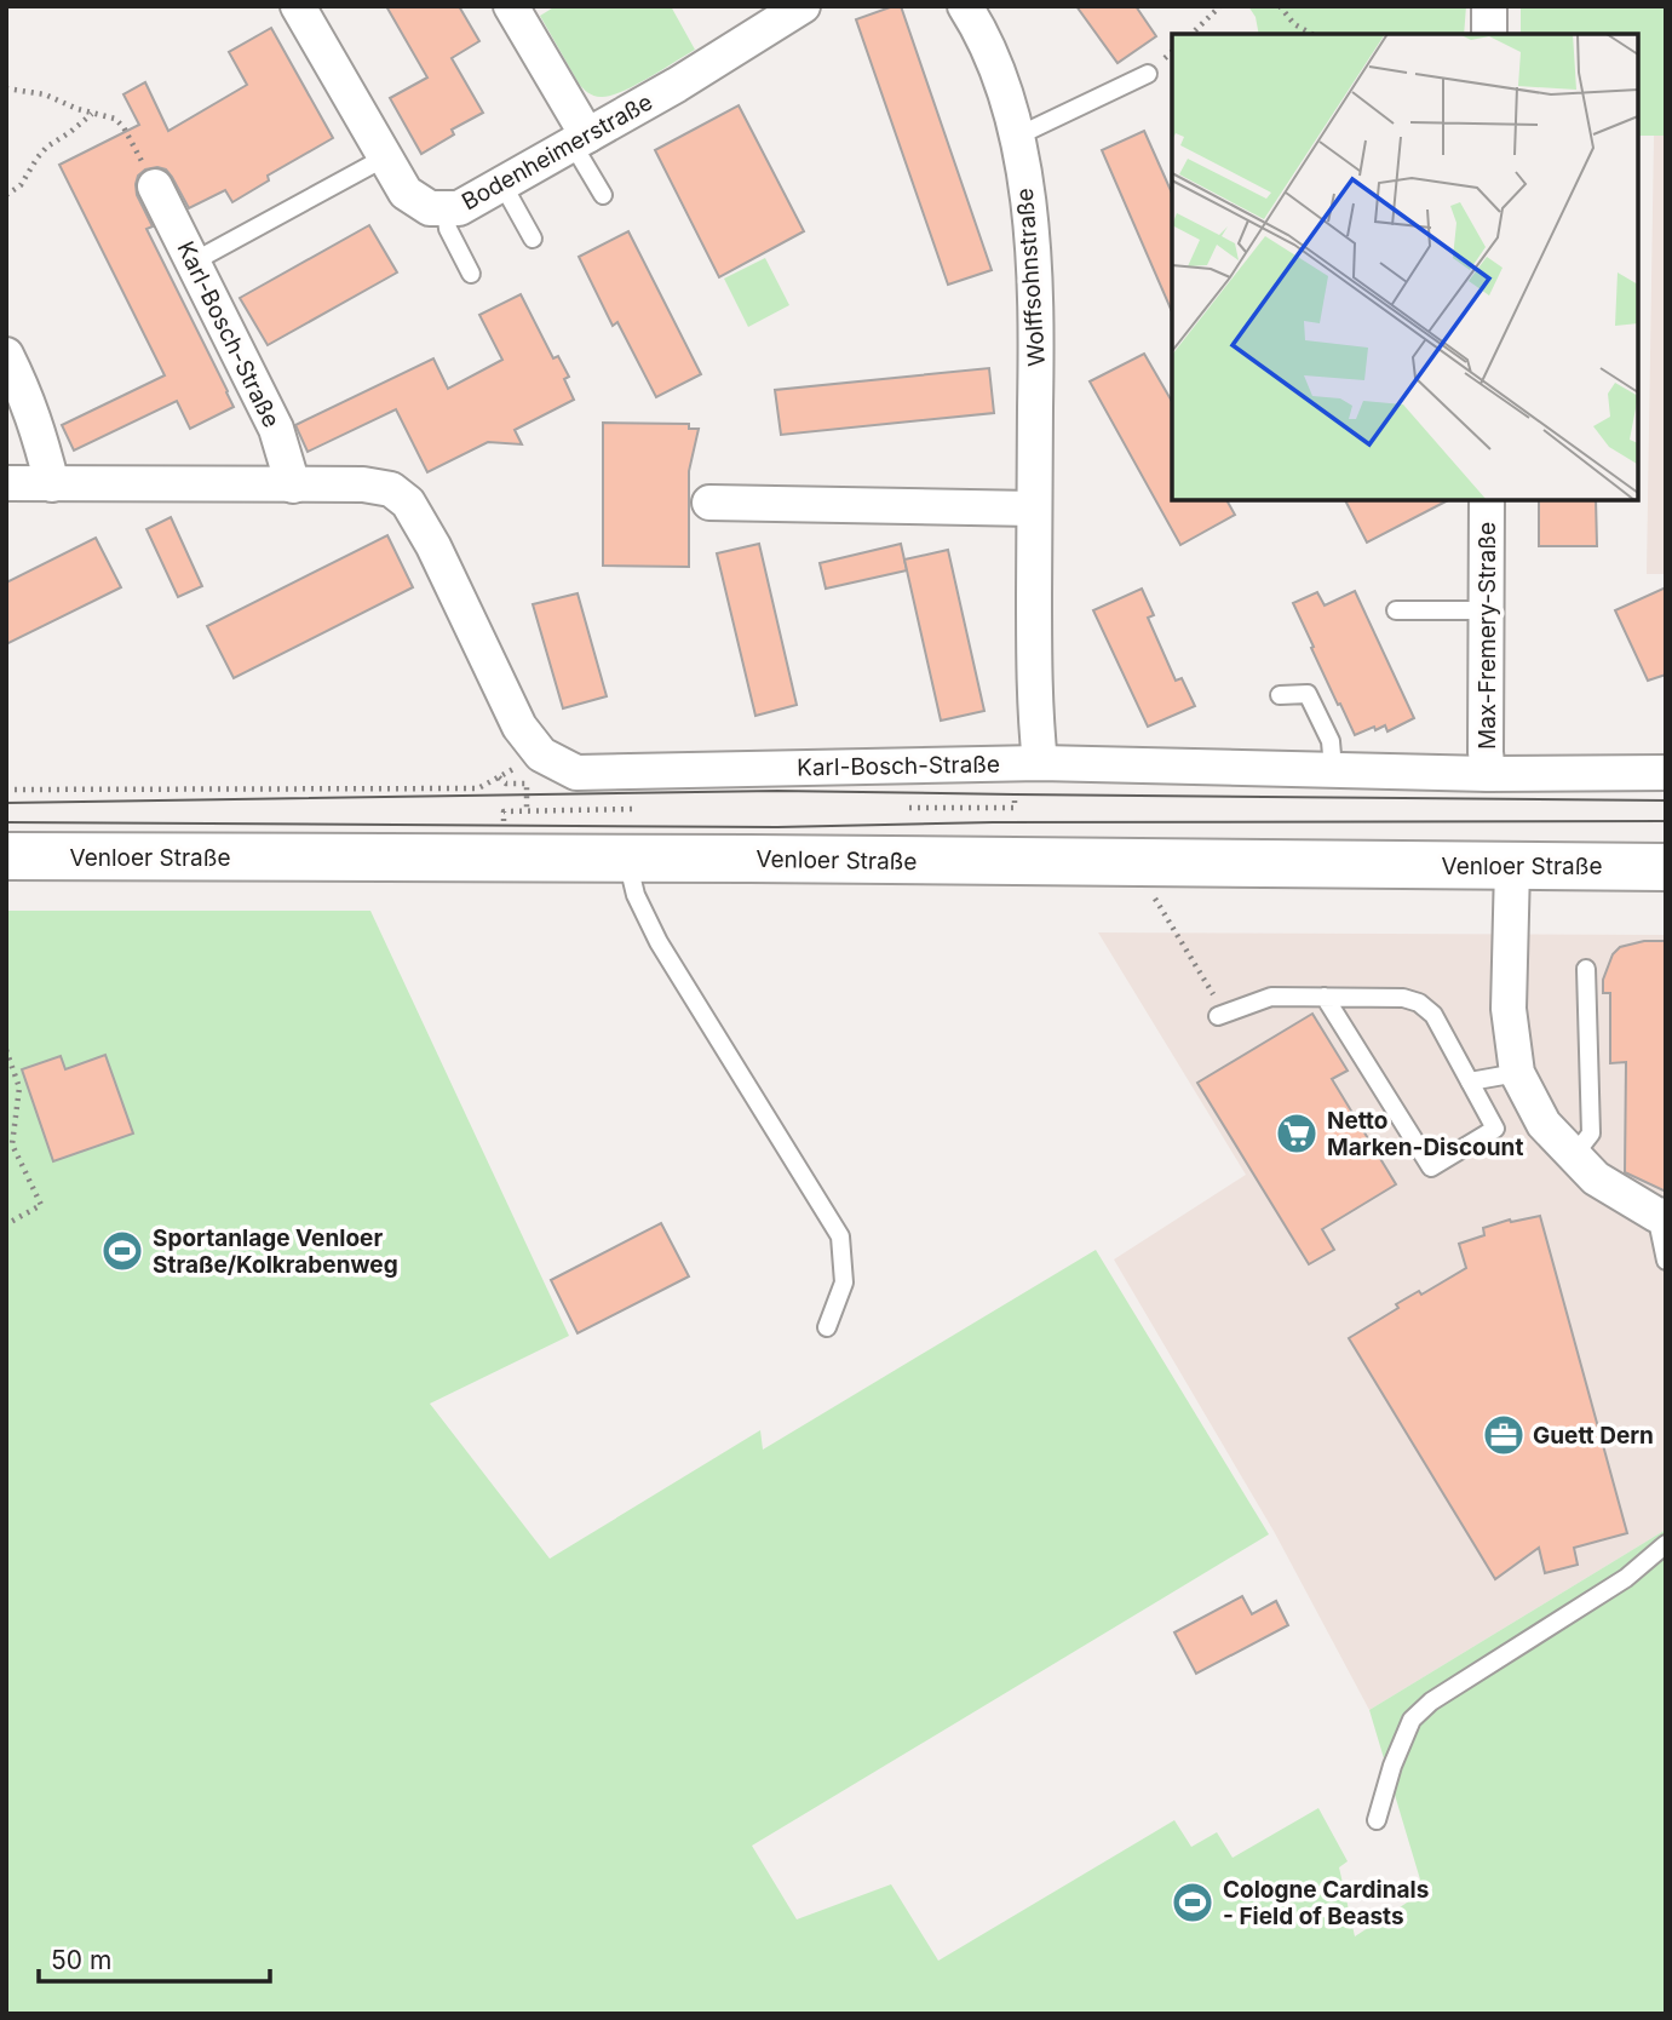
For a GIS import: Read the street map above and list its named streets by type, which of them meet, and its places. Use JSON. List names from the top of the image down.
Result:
{
  "streets": {
    "main road": ["Venloer Straße"],
    "street": [
      "Bodenheimerstraße",
      "Wolffsohnstraße",
      "Karl-Bosch-Straße",
      "Max-Fremery-Straße"
    ]
  },
  "crossings": [
    ["Wolffsohnstraße", "Karl-Bosch-Straße"],
    ["Karl-Bosch-Straße", "Max-Fremery-Straße"]
  ],
  "places": {
    "supermarket": ["Netto Marken-Discount"],
    "sports": ["Sportanlage Venloer Straße/Kolkrabenweg", "Cologne Cardinals - Field of Beasts"],
    "office": ["Guett Dern"]
  },
  "scale_bar": "50 m"
}
